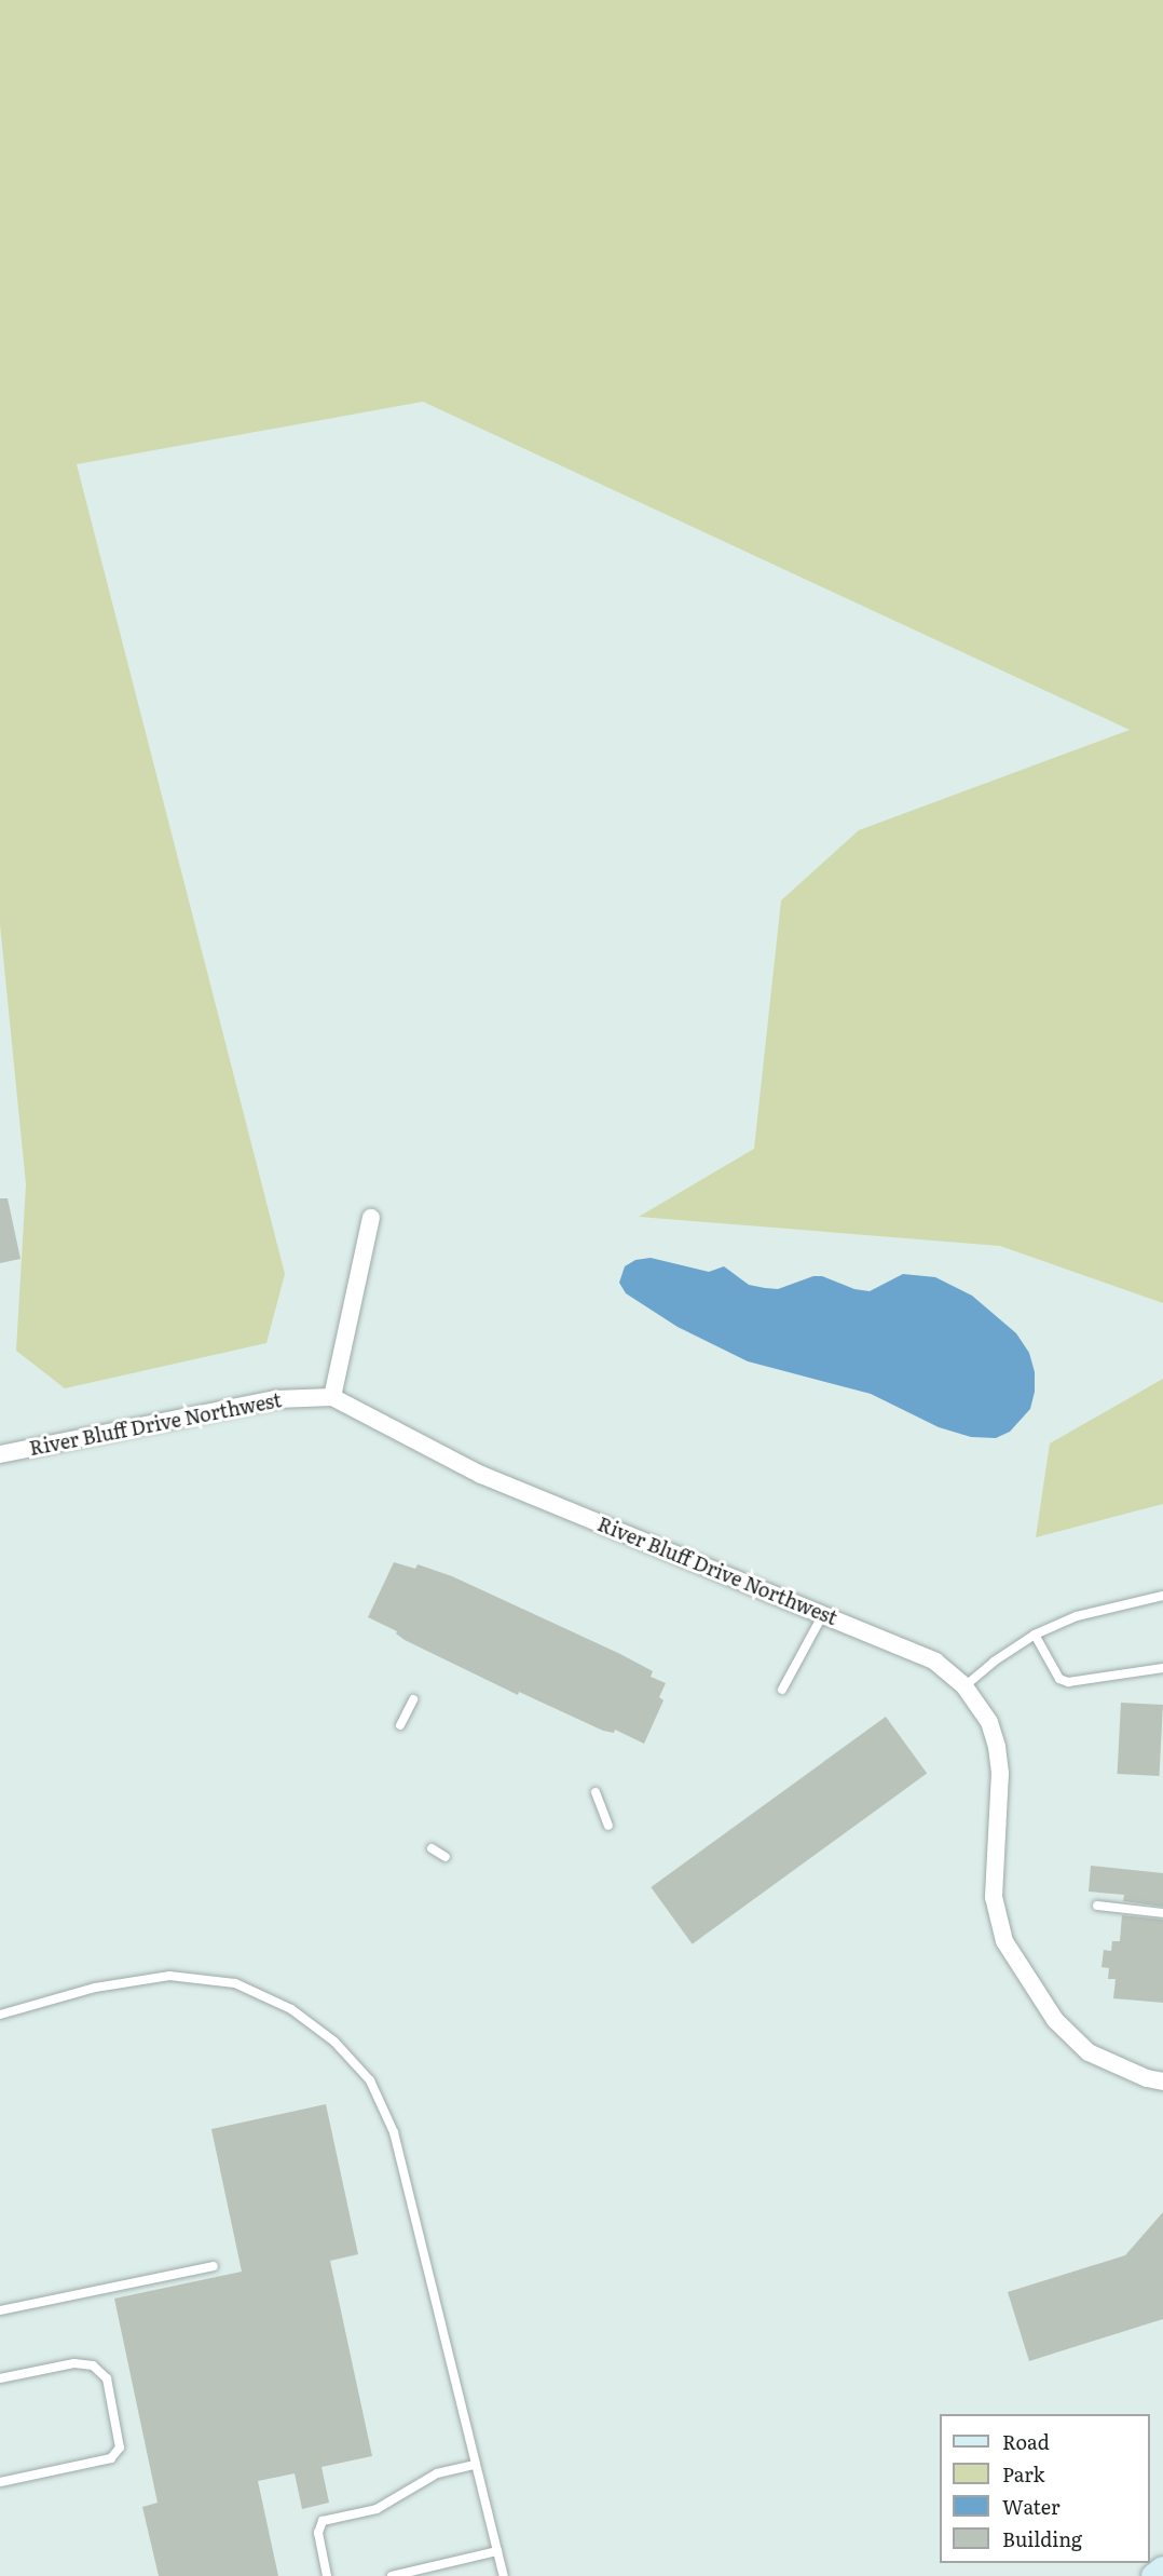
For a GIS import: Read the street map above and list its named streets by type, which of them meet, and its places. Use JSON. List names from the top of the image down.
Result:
{
  "streets": {
    "street": ["River Bluff Drive Northwest"]
  },
  "legend": [
    "Road",
    "Park",
    "Water",
    "Building"
  ]
}
